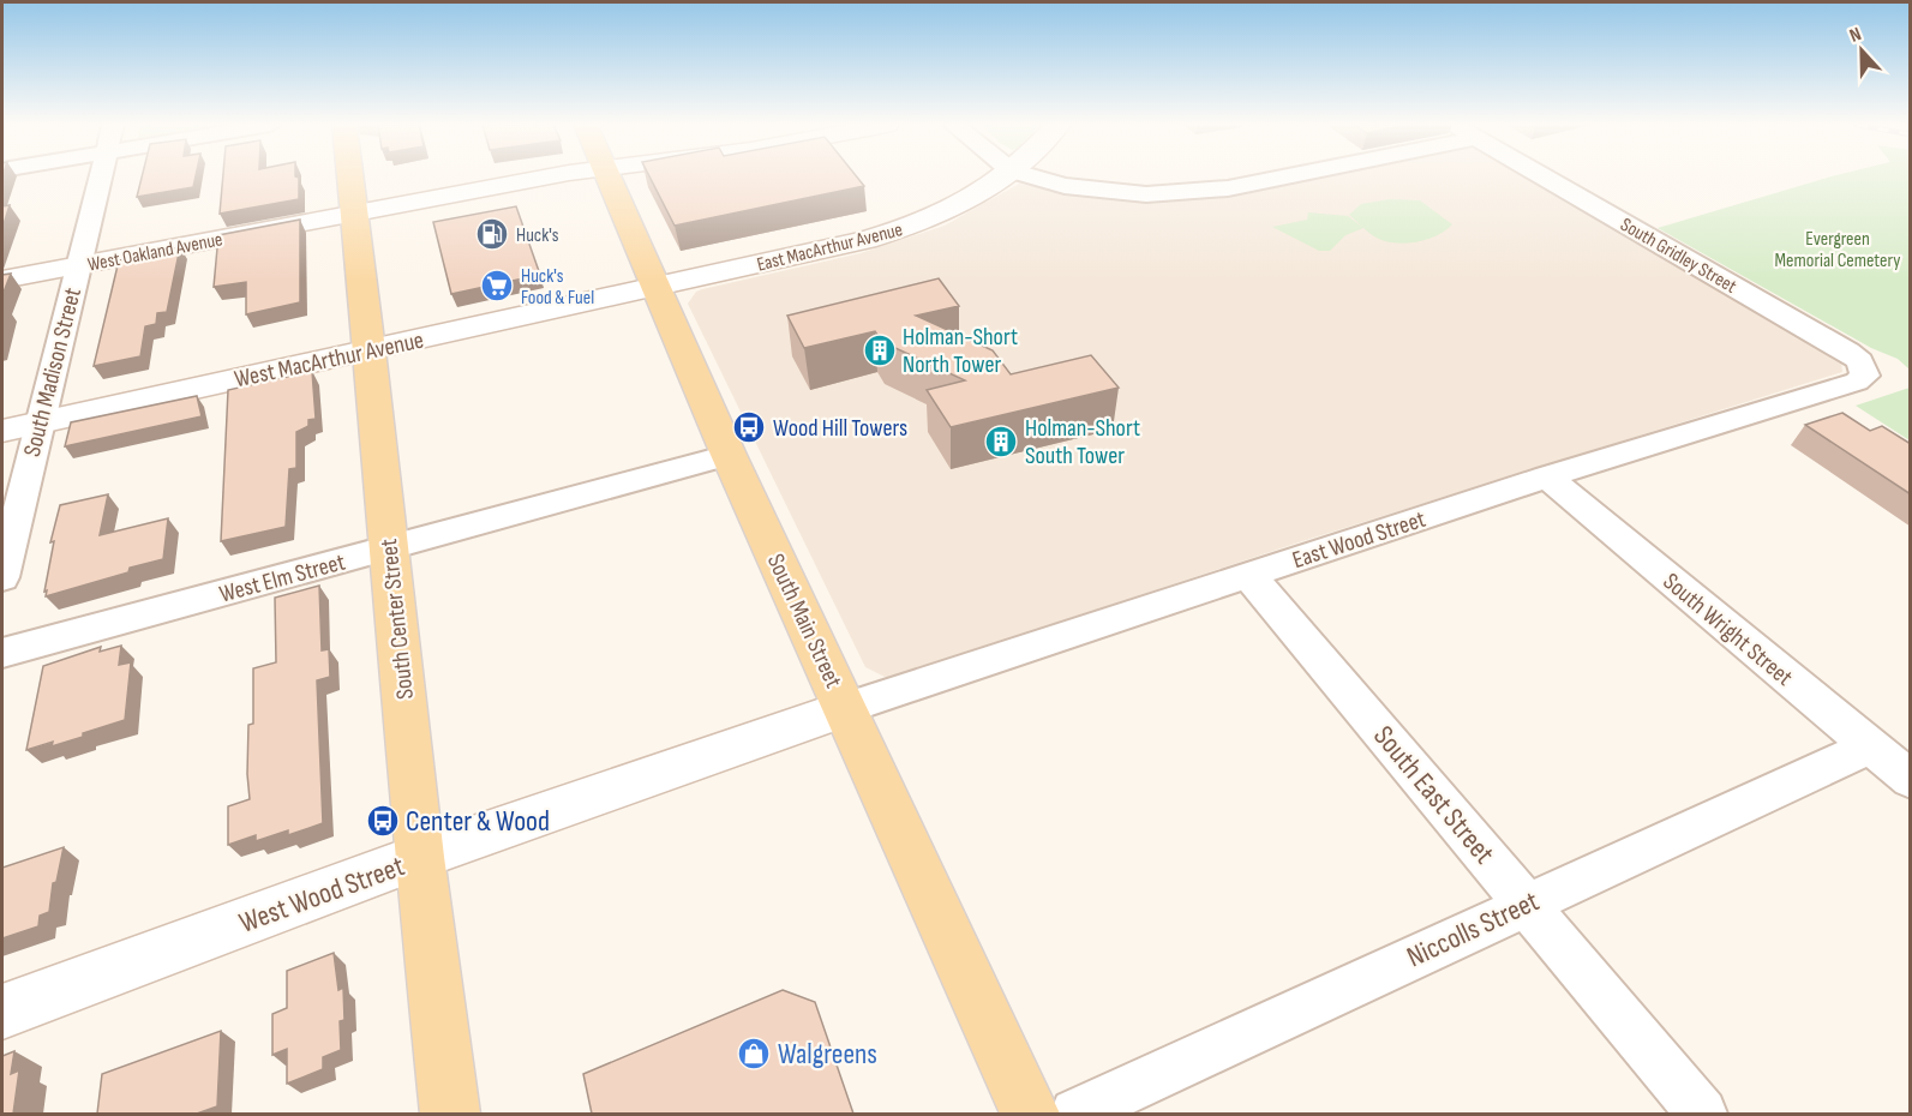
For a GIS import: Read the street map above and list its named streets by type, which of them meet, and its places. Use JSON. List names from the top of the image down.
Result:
{
  "streets": {
    "main road": [
      "East MacArthur Avenue",
      "West Oakland Avenue",
      "West MacArthur Avenue",
      "South Center Street",
      "South Main Street",
      "West Wood Street"
    ],
    "street": [
      "South Gridley Street",
      "South Madison Street",
      "East Wood Street",
      "West Elm Street",
      "South Wright Street",
      "South East Street",
      "Niccolls Street"
    ]
  },
  "crossings": [
    ["East MacArthur Avenue", "West MacArthur Avenue"],
    ["East MacArthur Avenue", "South Main Street"],
    ["West Oakland Avenue", "South Madison Street"],
    ["West Oakland Avenue", "South Center Street"],
    ["South Gridley Street", "East Wood Street"],
    ["West MacArthur Avenue", "South Madison Street"],
    ["West MacArthur Avenue", "South Center Street"],
    ["West MacArthur Avenue", "South Main Street"],
    ["East Wood Street", "South Main Street"],
    ["East Wood Street", "South Wright Street"],
    ["East Wood Street", "South East Street"],
    ["East Wood Street", "West Wood Street"],
    ["West Elm Street", "South Center Street"],
    ["West Elm Street", "South Main Street"],
    ["South Center Street", "West Wood Street"],
    ["South Main Street", "West Wood Street"],
    ["South Wright Street", "Niccolls Street"],
    ["South East Street", "Niccolls Street"]
  ],
  "parks": ["Evergreen Memorial Cemetery"],
  "places": {
    "fuel station": ["Huck's"],
    "supermarket": ["Huck's Food & Fuel"],
    "building": ["Holman-Short North Tower", "Holman-Short South Tower"],
    "bus stop": ["Wood Hill Towers", "Center & Wood"],
    "shop": ["Walgreens"]
  },
  "north": "top"
}
